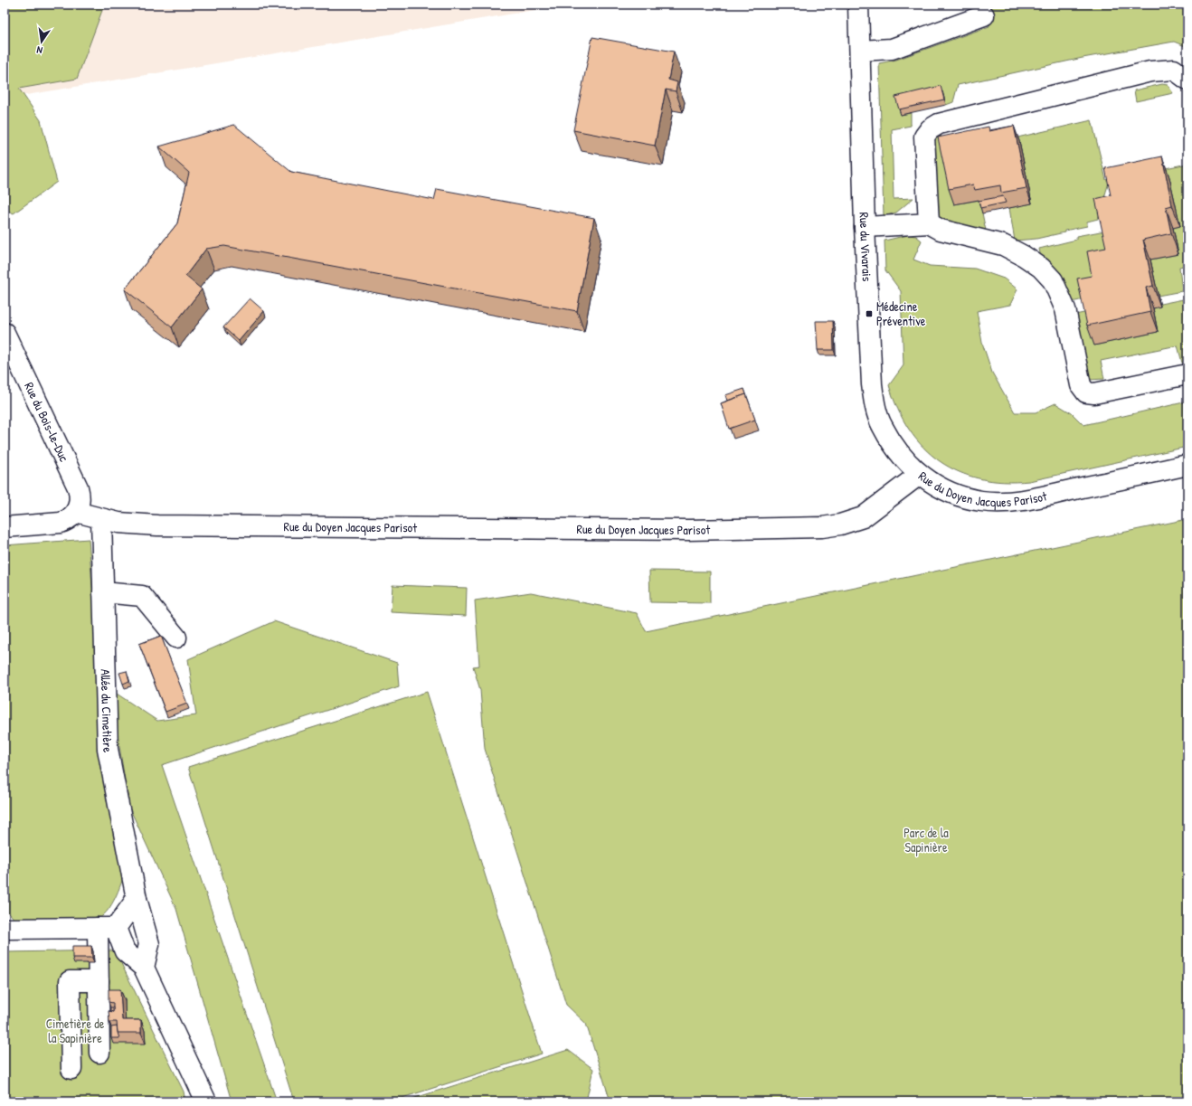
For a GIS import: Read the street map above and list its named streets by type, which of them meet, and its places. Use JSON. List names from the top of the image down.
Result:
{
  "streets": {
    "street": [
      "Rue du Vivarais",
      "Rue du Bois-le-Duc",
      "Rue du Doyen Jacques Parisot",
      "Allée du Cimetière"
    ]
  },
  "crossings": [
    ["Rue du Vivarais", "Rue du Doyen Jacques Parisot"],
    ["Rue du Bois-le-Duc", "Rue du Doyen Jacques Parisot"],
    ["Rue du Doyen Jacques Parisot", "Allée du Cimetière"]
  ],
  "parks": ["Parc de la Sapinière", "Cimetière de la Sapinière"],
  "places": {
    "transit": ["Médecine Préventive"]
  },
  "north": "bottom"
}
